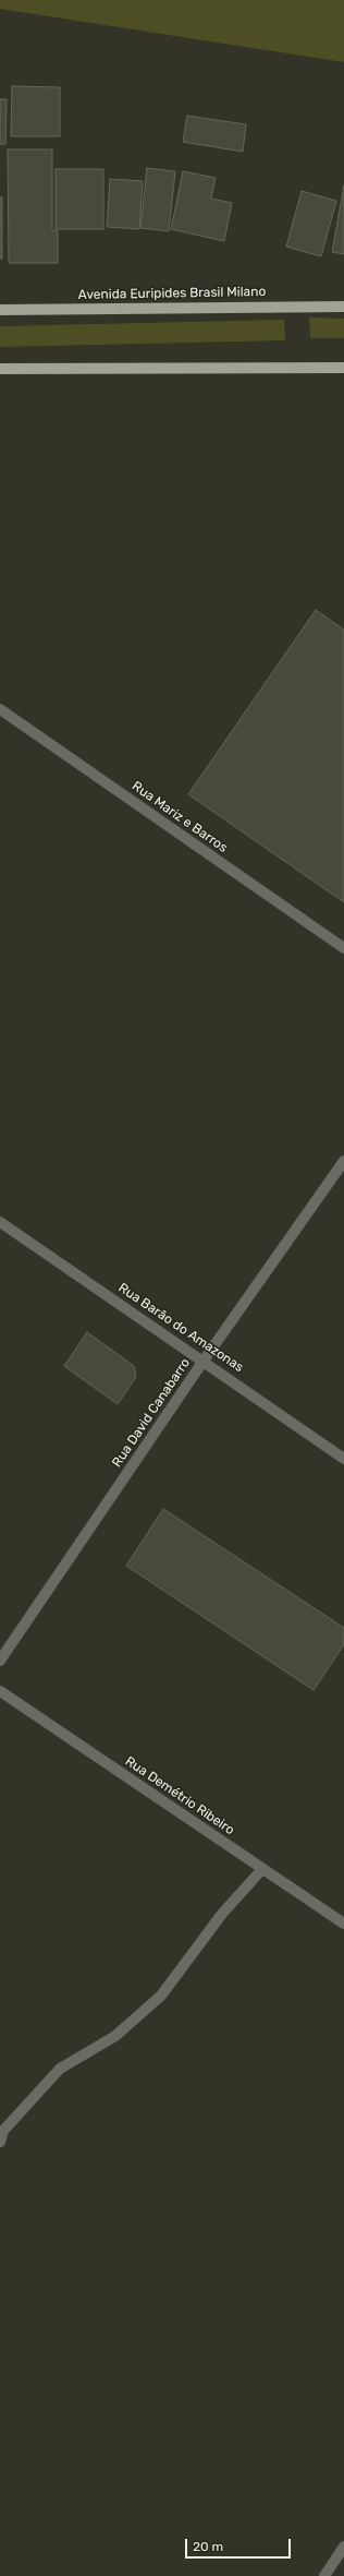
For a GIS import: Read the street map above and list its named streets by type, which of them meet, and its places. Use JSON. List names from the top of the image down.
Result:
{
  "streets": {
    "main road": ["Avenida Euripides Brasil Milano"],
    "street": [
      "Rua Mariz e Barros",
      "Rua Barão do Amazonas",
      "Rua David Canabarro",
      "Rua Demétrio Ribeiro"
    ]
  },
  "crossings": [
    ["Rua Barão do Amazonas", "Rua David Canabarro"]
  ],
  "scale_bar": "20 m"
}
